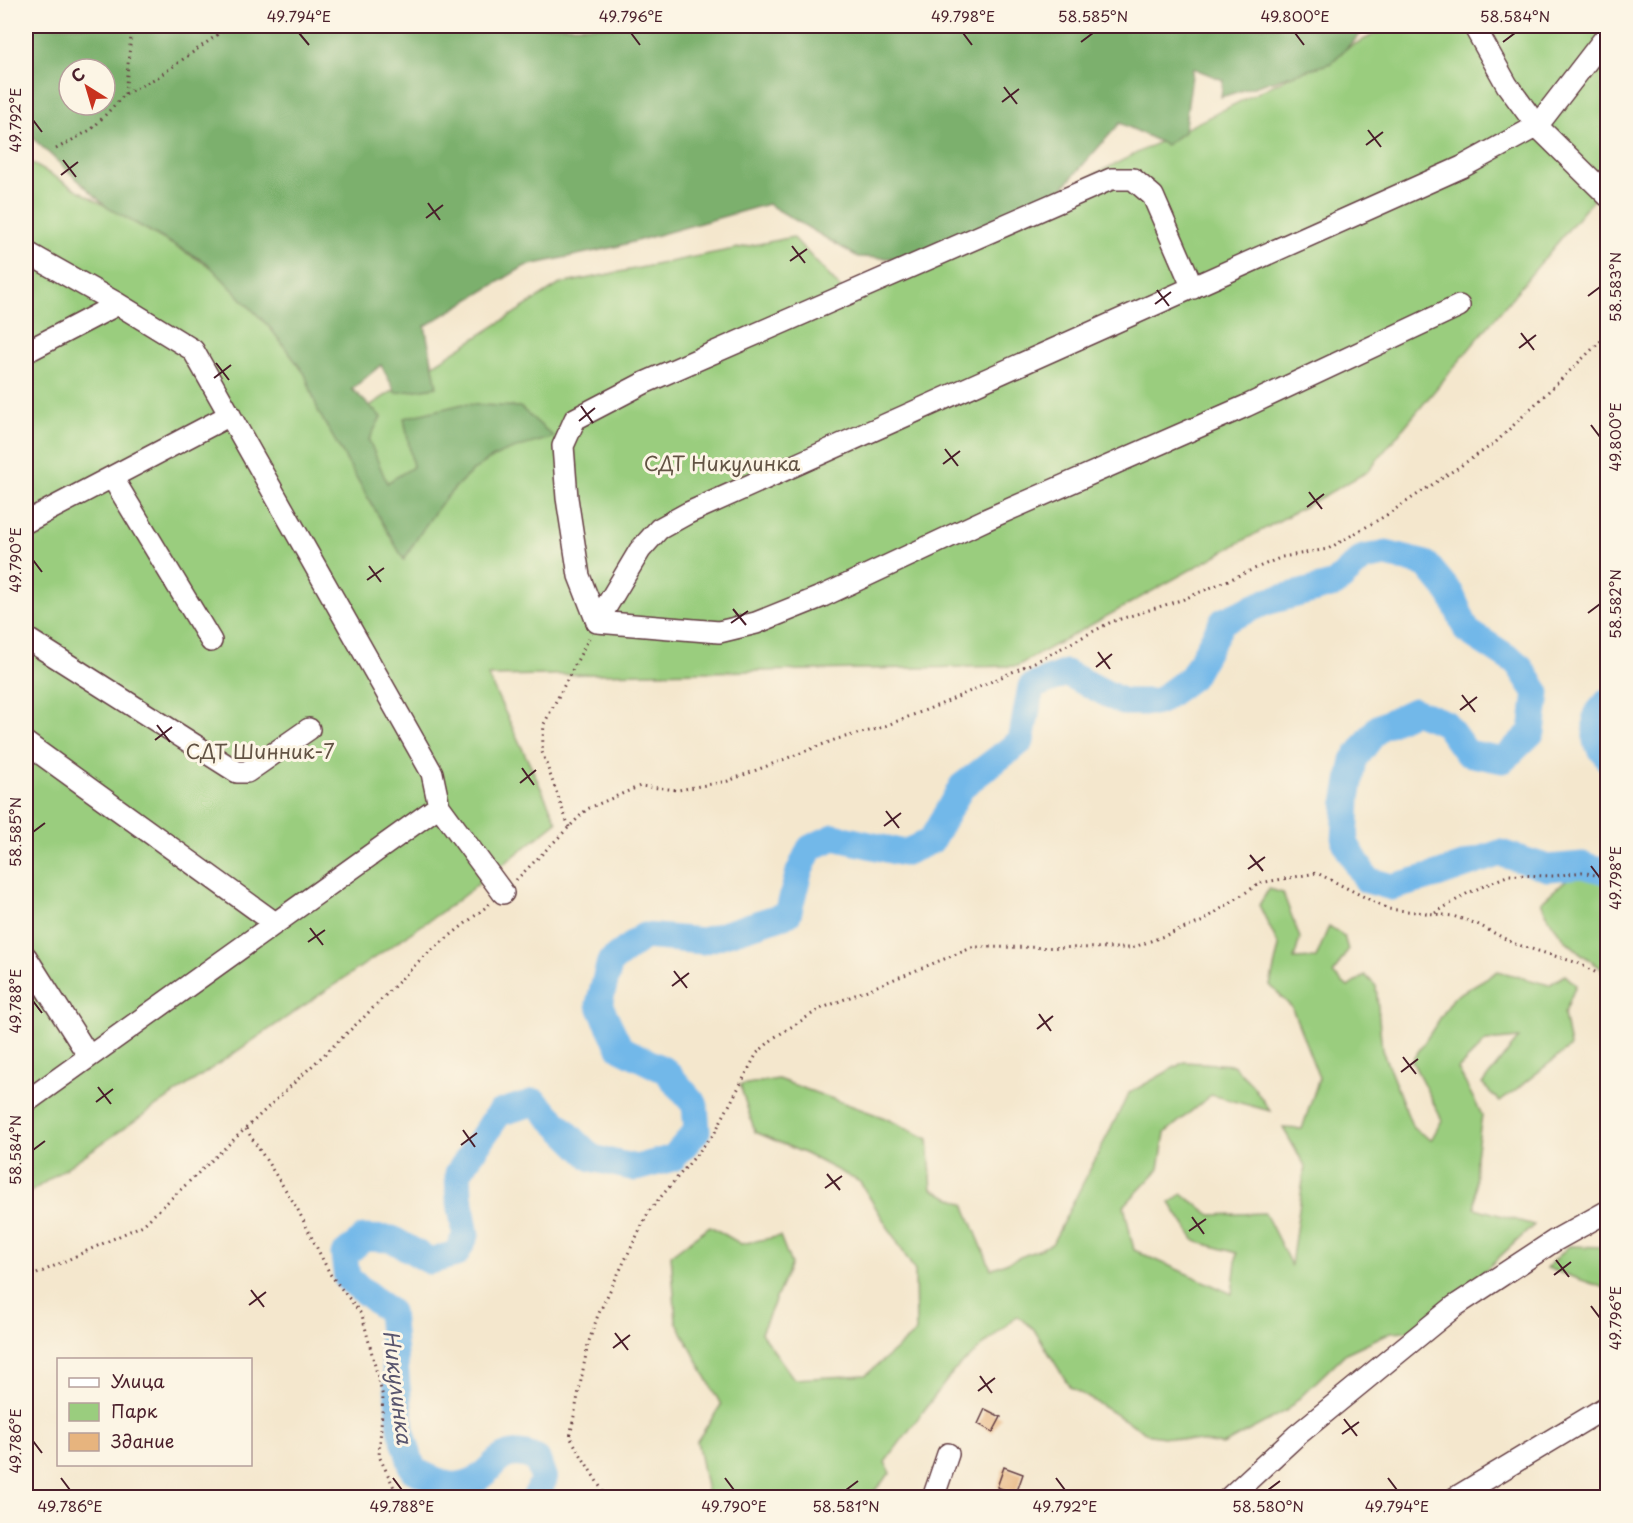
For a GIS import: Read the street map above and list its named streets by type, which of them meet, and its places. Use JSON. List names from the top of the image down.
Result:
{
  "water": ["Никулинка"],
  "parks": ["СДТ Никулинка", "СДТ Шинник-7"],
  "legend": ["Улица", "Парк", "Здание"],
  "north": "top left",
  "coordinates": [
    "49.794°E",
    "49.796°E",
    "49.798°E",
    "58.585°N",
    "49.800°E",
    "58.584°N",
    "49.792°E",
    "58.583°N",
    "49.790°E",
    "58.582°N",
    "49.788°E",
    "49.786°E",
    "58.581°N",
    "58.580°N"
  ]
}
